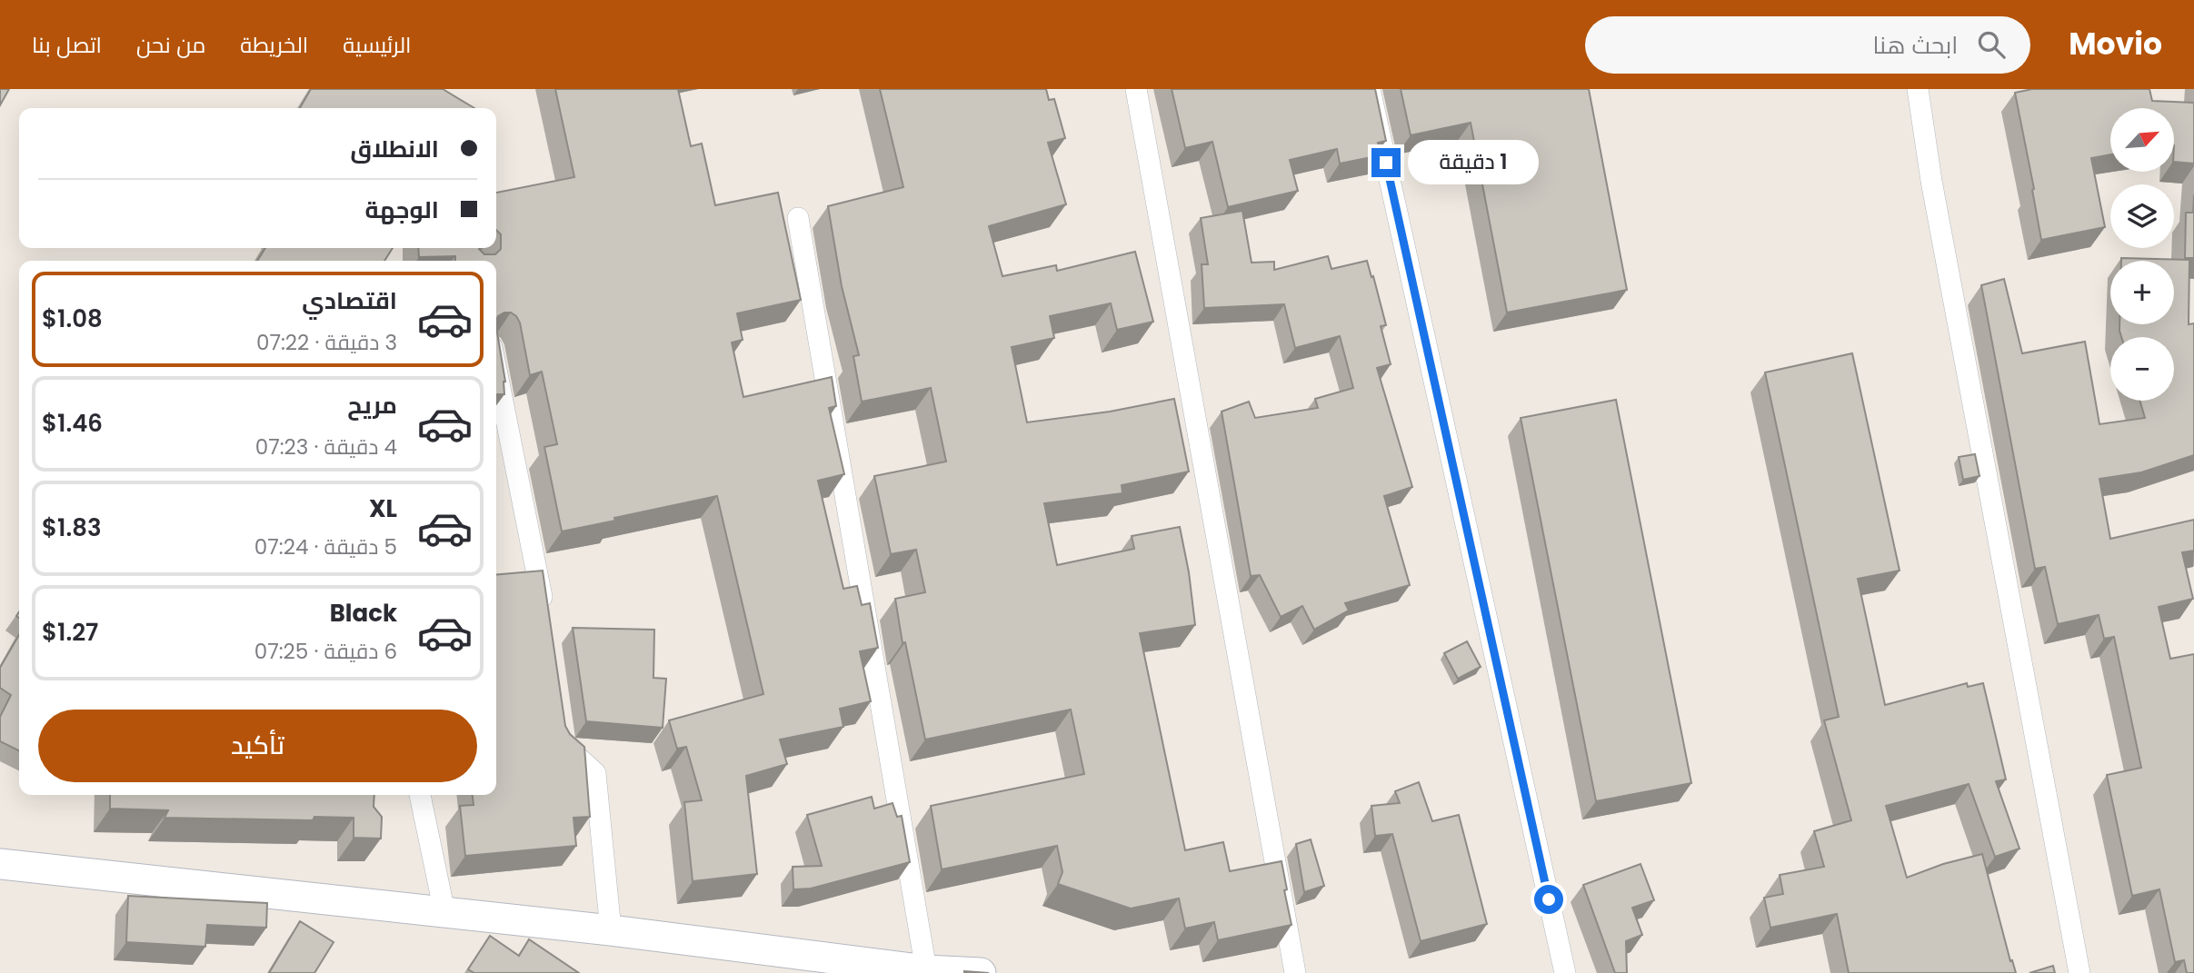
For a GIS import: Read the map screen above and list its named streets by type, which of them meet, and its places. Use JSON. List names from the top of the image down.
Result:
{
  "north": "top right",
  "page": {
    "header": "Movio",
    "search": "ابحث هنا",
    "nav": [
      "الرئيسية",
      "الخريطة",
      "من نحن",
      "اتصل بنا"
    ],
    "map_buttons": ["+", "−"],
    "banner": ["الانطلاق", "الوجهة"],
    "bubble": "1 دقيقة",
    "list": [
      {
        "name": "اقتصادي",
        "note": "3 دقيقة · 07:22",
        "value": "$1.08"
      },
      {
        "name": "مريح",
        "note": "4 دقيقة · 07:23",
        "value": "$1.46"
      },
      {
        "name": "XL",
        "note": "5 دقيقة · 07:24",
        "value": "$1.83"
      },
      {
        "name": "Black",
        "note": "6 دقيقة · 07:25",
        "value": "$1.27"
      }
    ],
    "buttons": "تأكيد"
  }
}
